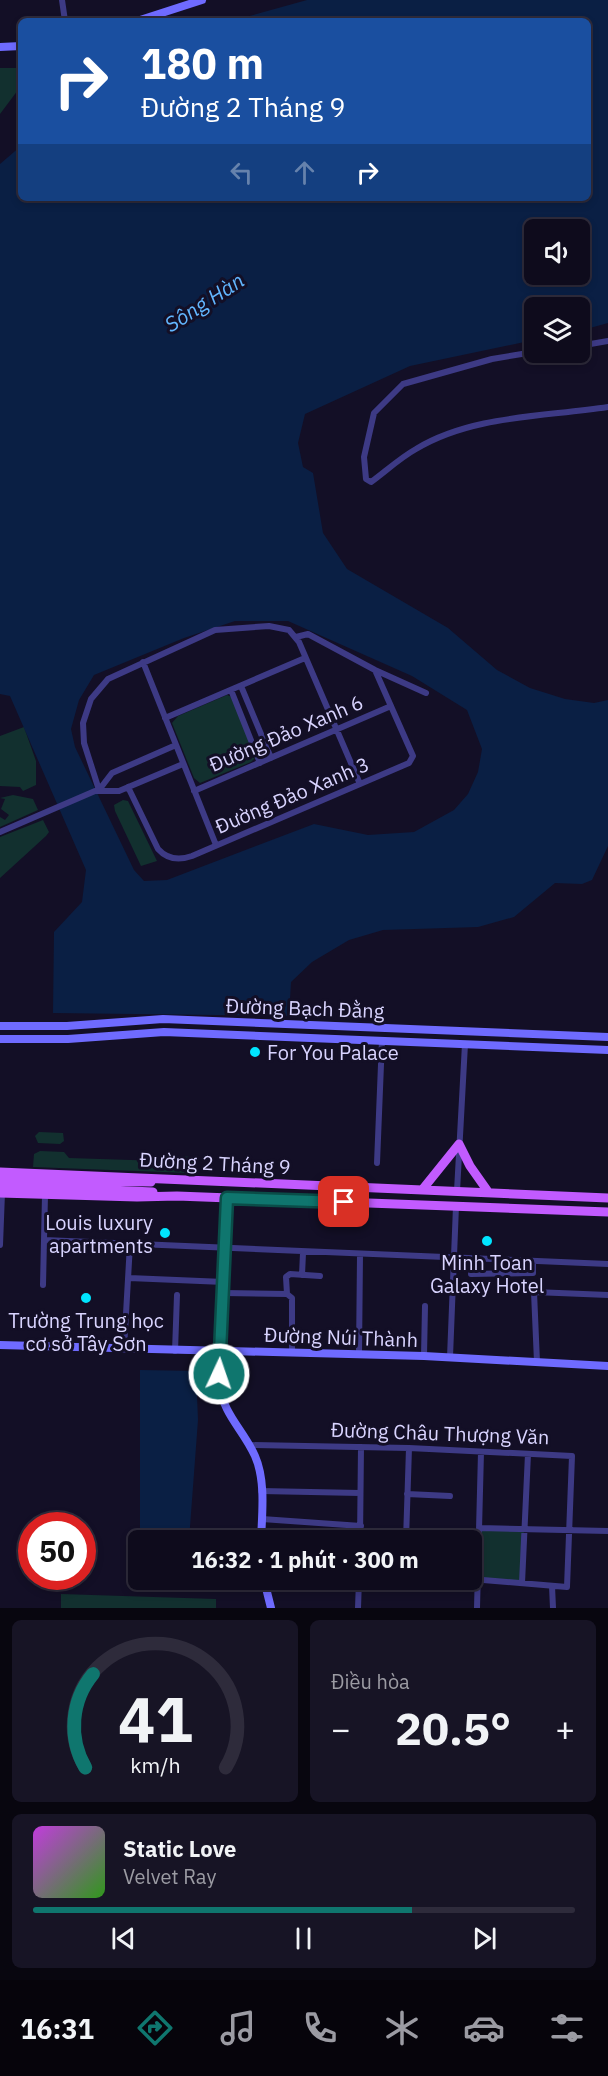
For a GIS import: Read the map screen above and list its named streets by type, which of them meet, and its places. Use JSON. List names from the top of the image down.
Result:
{
  "streets": {
    "main road": ["Đường Bạch Đằng", "Đường 2 Tháng 9", "Đường Núi Thành"],
    "street": ["Đường Đảo Xanh 6", "Đường Đảo Xanh 3", "Đường Châu Thượng Văn"]
  },
  "crossings": [
    ["Đường Đảo Xanh 6", "Đường Đảo Xanh 3"]
  ],
  "water": ["Sông Hàn"],
  "places": [
    "For You Palace",
    "Louis luxury apartments",
    "Minh Toan Galaxy Hotel",
    "Trường Trung học cơ sở Tây Sơn"
  ],
  "page": {
    "turn": ["180 m", "Đường 2 Tháng 9"],
    "limit": "50",
    "trip": "16:32 · 1 phút · 300 m",
    "tile": "Điều hòa",
    "heat": ["−", "20.5°", "+"],
    "song": ["Static Love", "Velvet Ray"],
    "tabs": "16:31",
    "gauge": ["41", "km/h"]
  }
}
